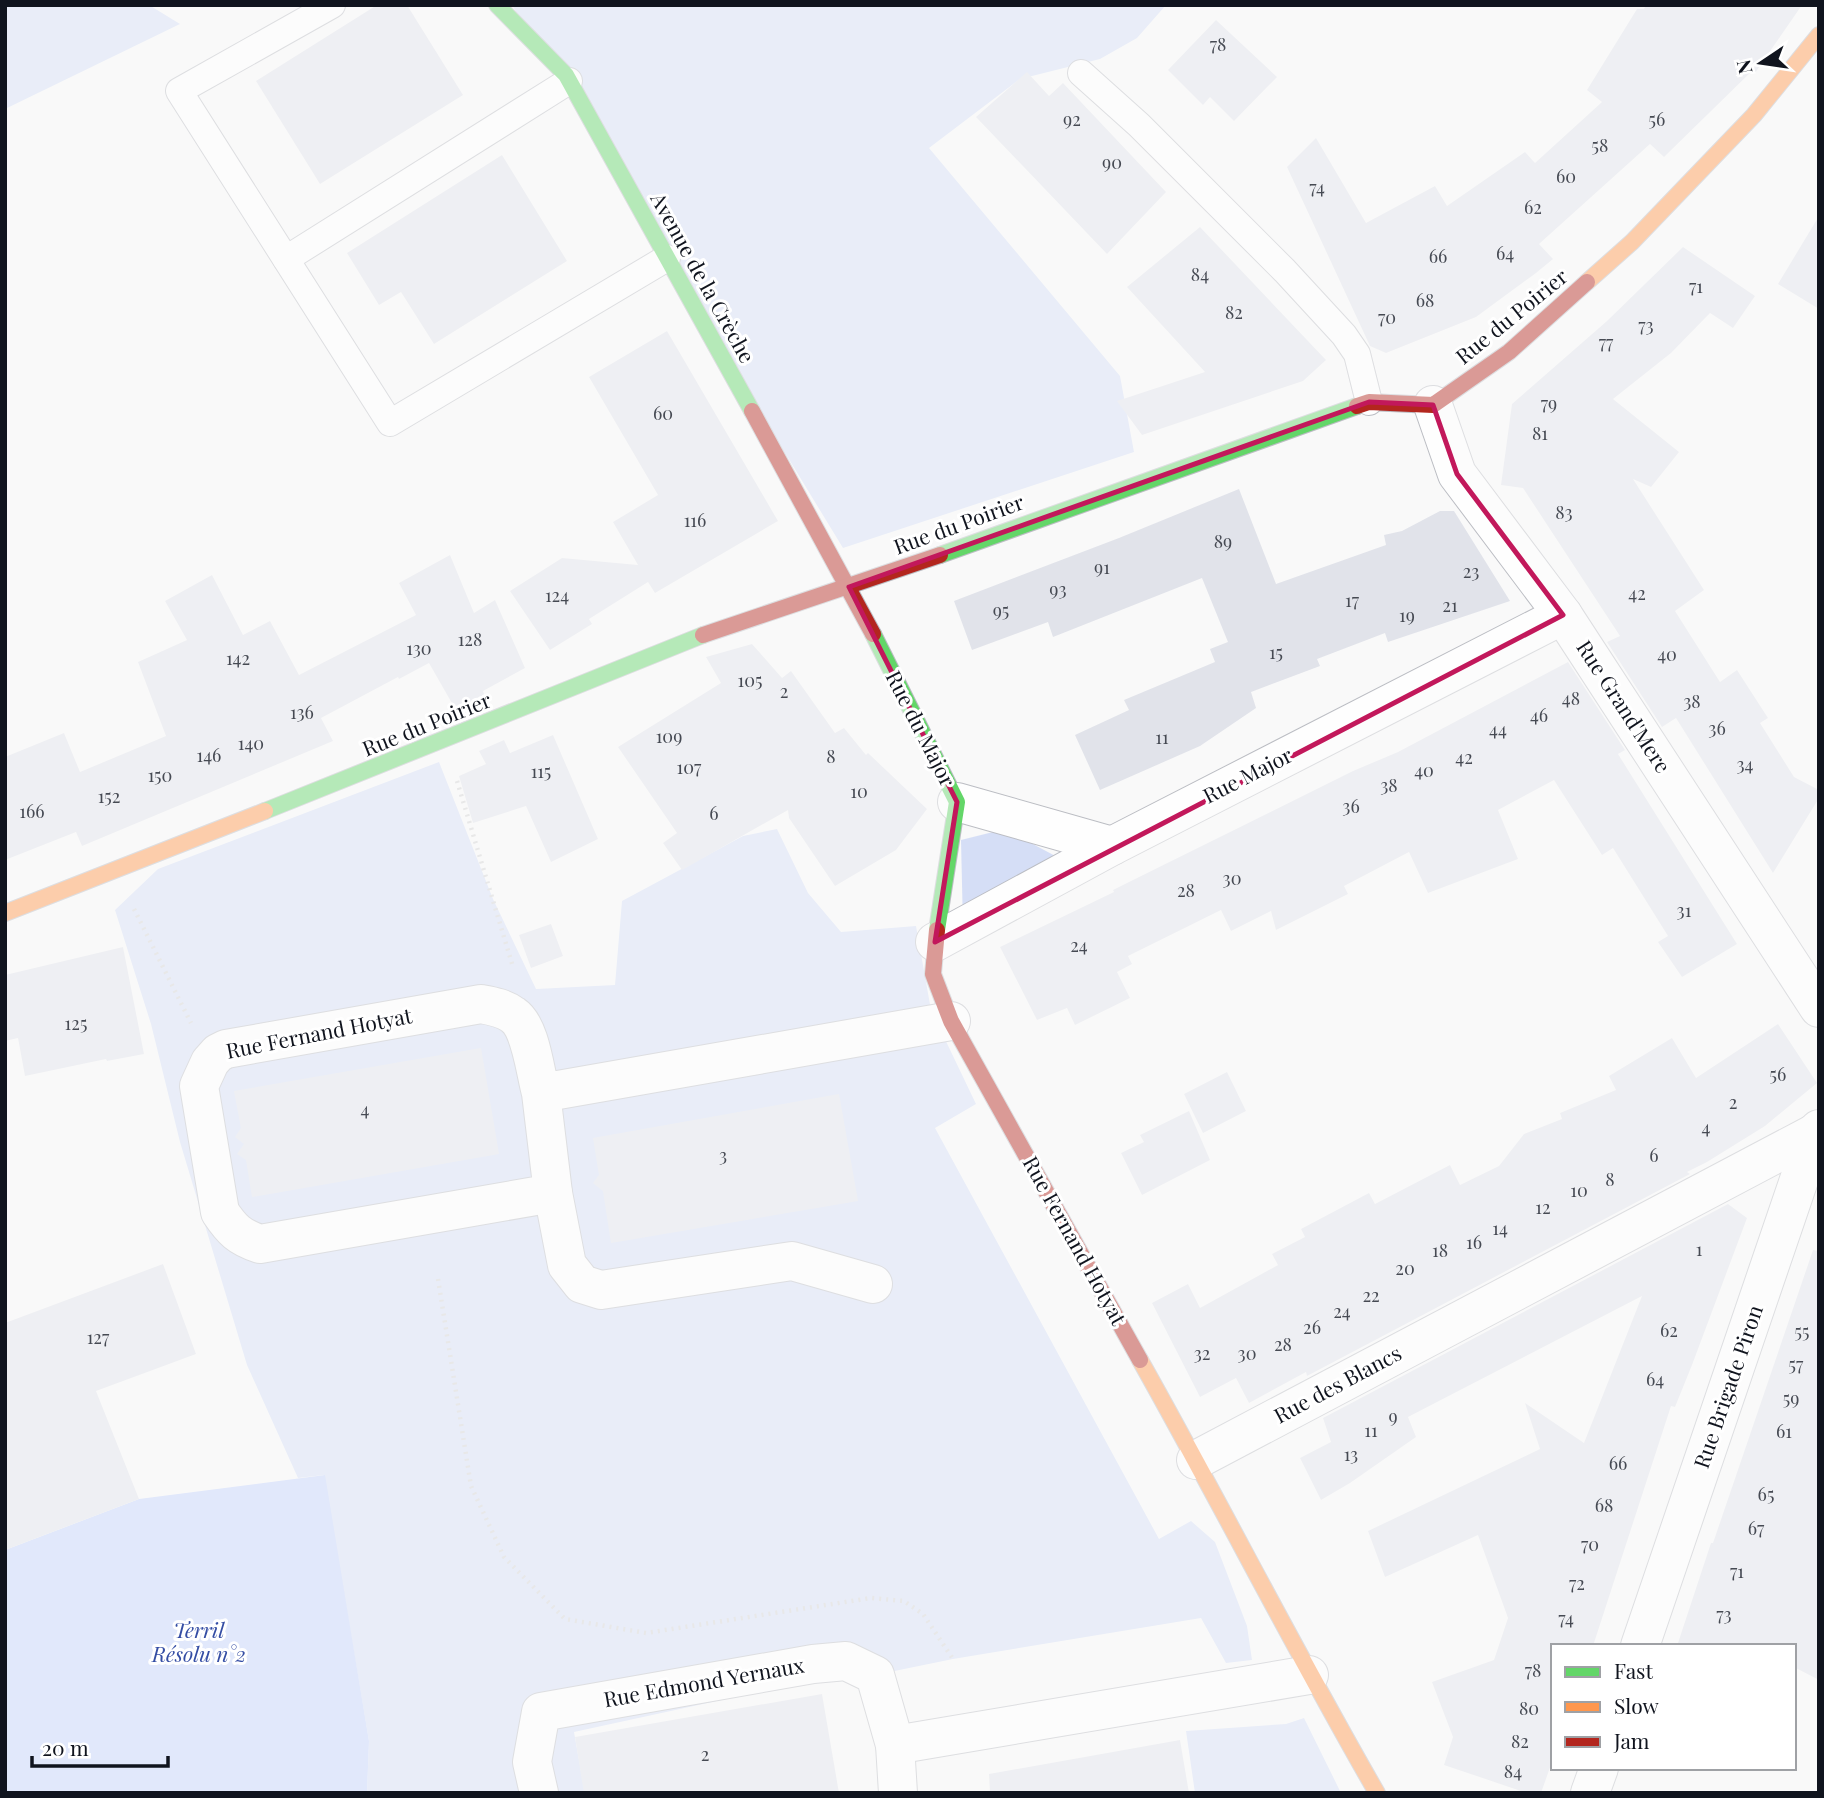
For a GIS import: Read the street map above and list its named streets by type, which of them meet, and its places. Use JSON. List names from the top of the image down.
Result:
{
  "streets": {
    "street": [
      "Avenue de la Crèche",
      "Rue du Poirier",
      "Rue Grand'Mere",
      "Rue du Major",
      "Rue Major",
      "Rue Fernand Hotyat",
      "Rue des Blancs",
      "Rue Brigade Piron",
      "Rue Edmond Yernaux"
    ]
  },
  "crossings": [
    ["Avenue de la Crèche", "Rue du Poirier"],
    ["Avenue de la Crèche", "Rue du Major"],
    ["Rue du Poirier", "Rue Grand'Mere"],
    ["Rue du Poirier", "Rue du Major"],
    ["Rue Grand'Mere", "Rue Major"],
    ["Rue du Major", "Rue Major"],
    ["Rue du Major", "Rue Fernand Hotyat"],
    ["Rue Major", "Rue Fernand Hotyat"],
    ["Rue Fernand Hotyat", "Rue des Blancs"],
    ["Rue des Blancs", "Rue Brigade Piron"]
  ],
  "parks": ["Terril Résolu n°2"],
  "house_numbers": [
    "78",
    "92",
    "56",
    "58",
    "90",
    "60",
    "74",
    "62",
    "64",
    "66",
    "84",
    "71",
    "68",
    "82",
    "70",
    "73",
    "77",
    "79",
    "60",
    "81",
    "83",
    "116",
    "89",
    "91",
    "23",
    "93",
    "42",
    "124",
    "17",
    "21",
    "95",
    "19",
    "128",
    "130",
    "15",
    "40",
    "142",
    "105",
    "2",
    "48",
    "38",
    "136",
    "46",
    "36",
    "44",
    "109",
    "11",
    "140",
    "146",
    "8",
    "42",
    "34",
    "107",
    "40",
    "115",
    "150",
    "38",
    "10",
    "152",
    "36",
    "166",
    "6",
    "30",
    "28",
    "31",
    "24",
    "125",
    "56",
    "2",
    "4",
    "4",
    "3",
    "6",
    "8",
    "10",
    "12",
    "14",
    "16",
    "1",
    "18",
    "20",
    "22",
    "24",
    "26",
    "62",
    "55",
    "127",
    "28",
    "32",
    "30",
    "57",
    "64",
    "59",
    "9",
    "11",
    "61",
    "13",
    "66",
    "65",
    "68",
    "67",
    "70",
    "71",
    "72",
    "73",
    "74",
    "78",
    "80",
    "82",
    "2",
    "84"
  ],
  "legend": ["Fast", "Slow", "Jam"],
  "scale_bar": "20 m",
  "north": "left"
}
